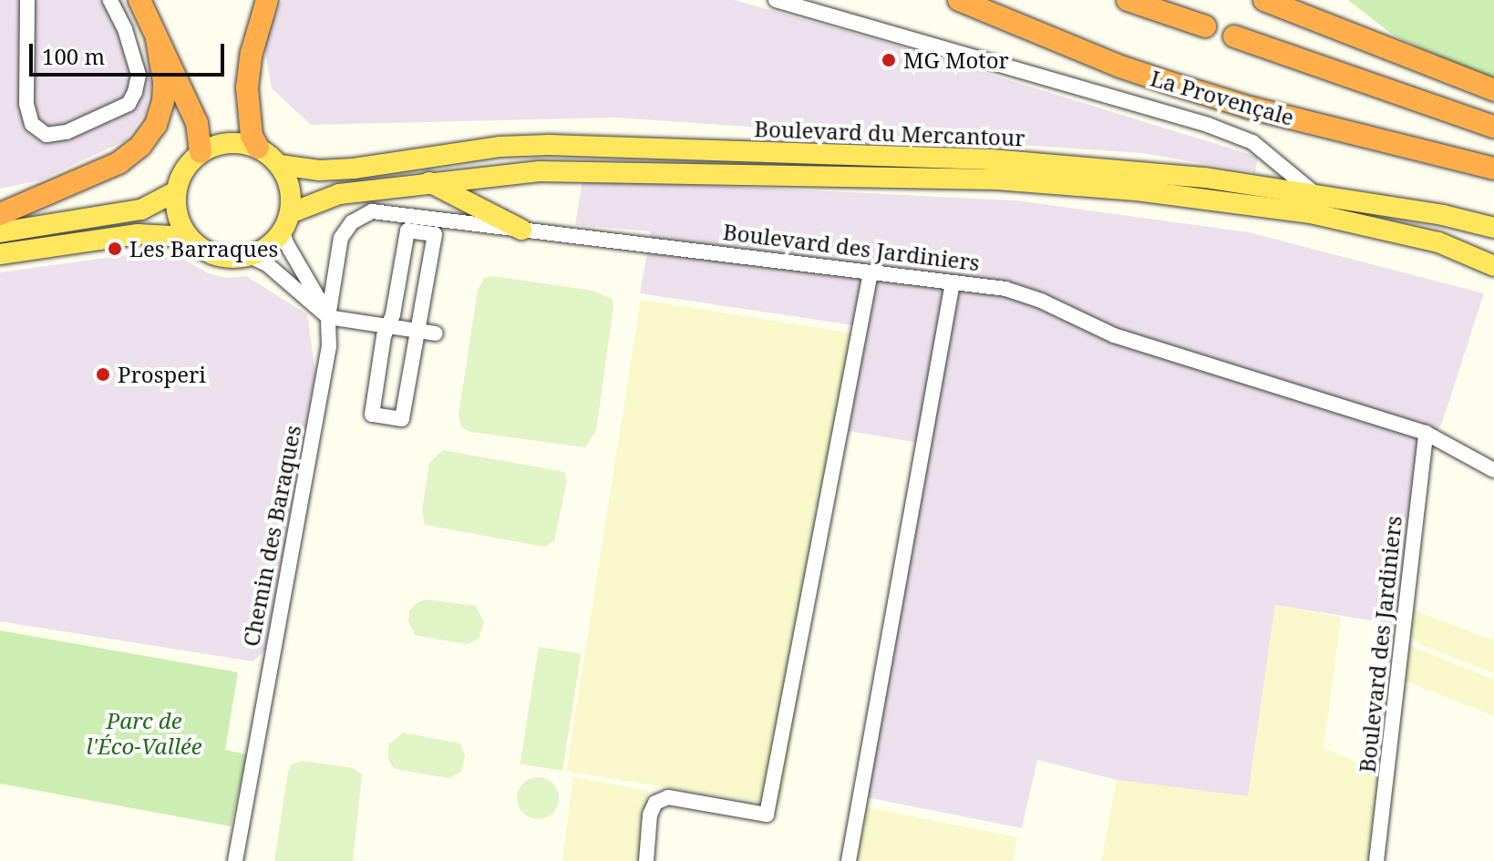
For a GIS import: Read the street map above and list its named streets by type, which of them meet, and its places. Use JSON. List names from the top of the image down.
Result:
{
  "streets": {
    "highway": ["La Provençale"],
    "main road": ["Boulevard du Mercantour"],
    "street": ["Boulevard des Jardiniers", "Chemin des Baraques"]
  },
  "crossings": [
    ["Boulevard des Jardiniers", "Chemin des Baraques"]
  ],
  "parks": ["Parc de l'Éco-Vallée"],
  "places": ["MG Motor", "Les Barraques", "Prosperi"],
  "scale_bar": "100 m"
}
